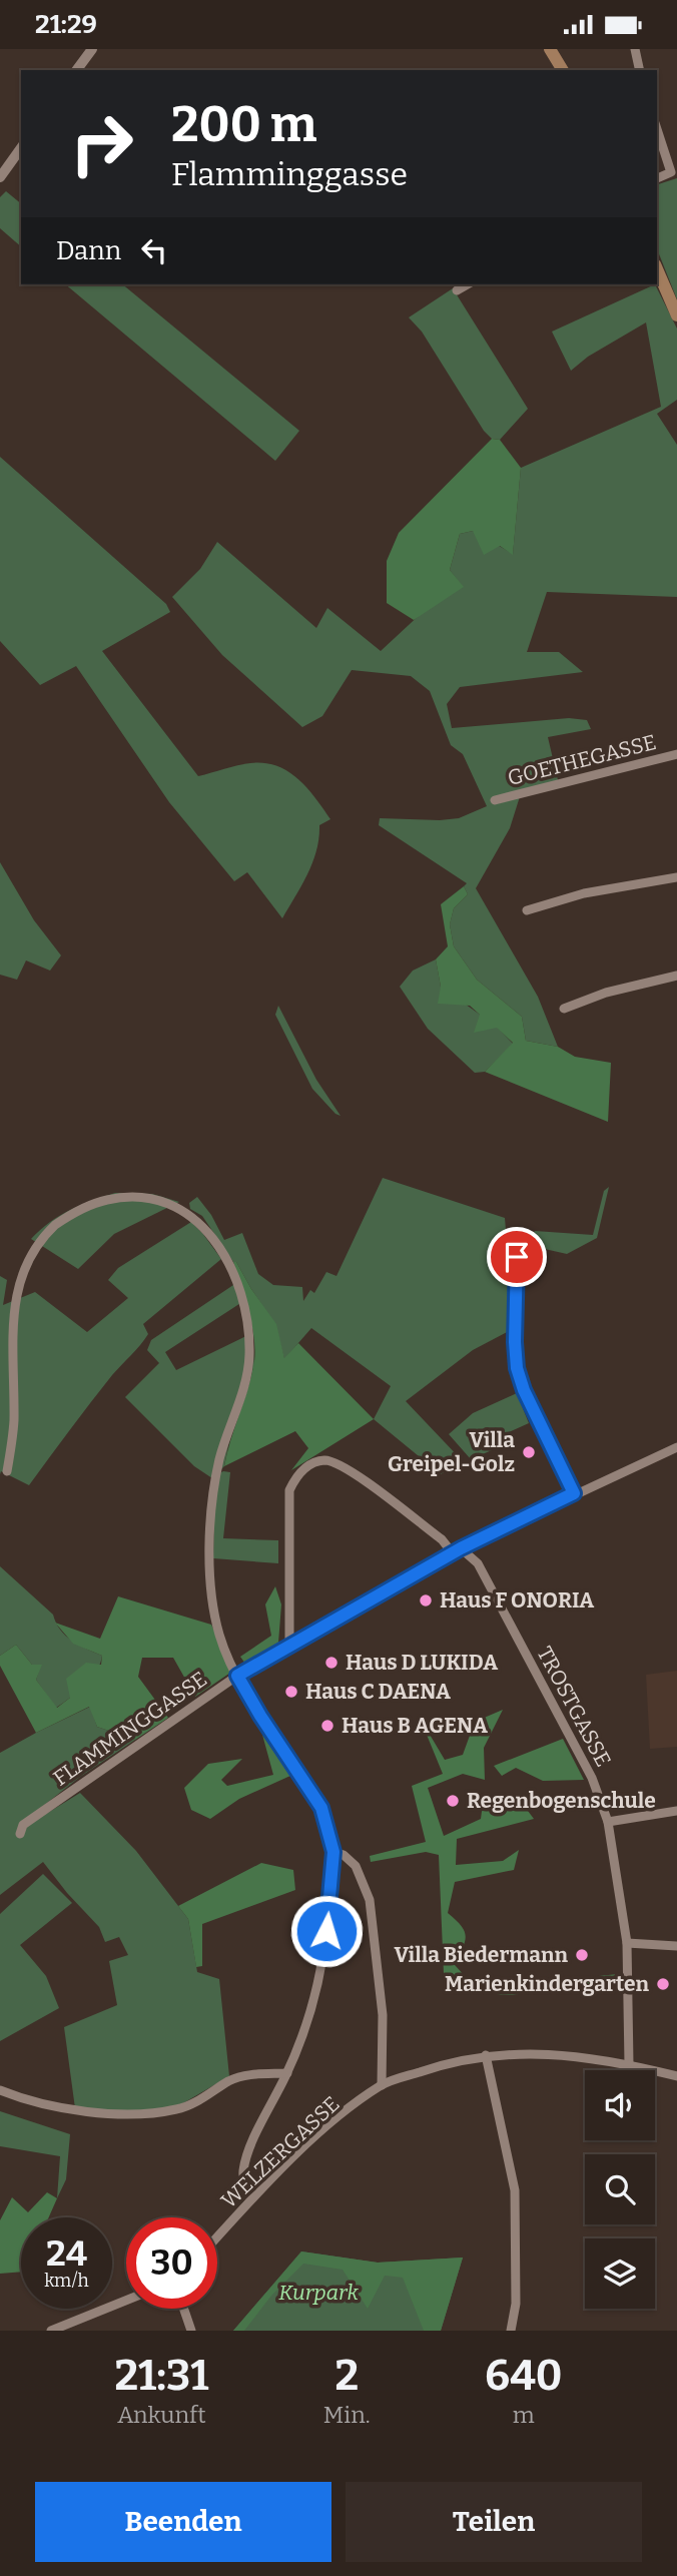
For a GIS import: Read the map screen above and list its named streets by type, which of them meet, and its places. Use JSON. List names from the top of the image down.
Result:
{
  "streets": {
    "street": [
      "GOETHEGASSE",
      "TROSTGASSE",
      "FLAMMINGGASSE",
      "WELZERGASSE"
    ]
  },
  "crossings": [
    ["TROSTGASSE", "FLAMMINGGASSE"],
    ["TROSTGASSE", "WELZERGASSE"]
  ],
  "parks": ["Kurpark"],
  "places": [
    "Villa Greipel-Golz",
    "Haus F ONORIA",
    "Haus D LUKIDA",
    "Haus C DAENA",
    "Haus B AGENA",
    "Regenbogenschule",
    "Villa Biedermann",
    "Marienkindergarten"
  ],
  "page": {
    "status": "21:29",
    "turn": ["200 m", "Flamminggasse"],
    "then": "Dann",
    "speed": "24 km/h",
    "limit": "30",
    "eta": [
      "21:31",
      "Ankunft",
      "2",
      "Min.",
      "640",
      "m"
    ],
    "buttons": ["Beenden", "Teilen"]
  }
}
